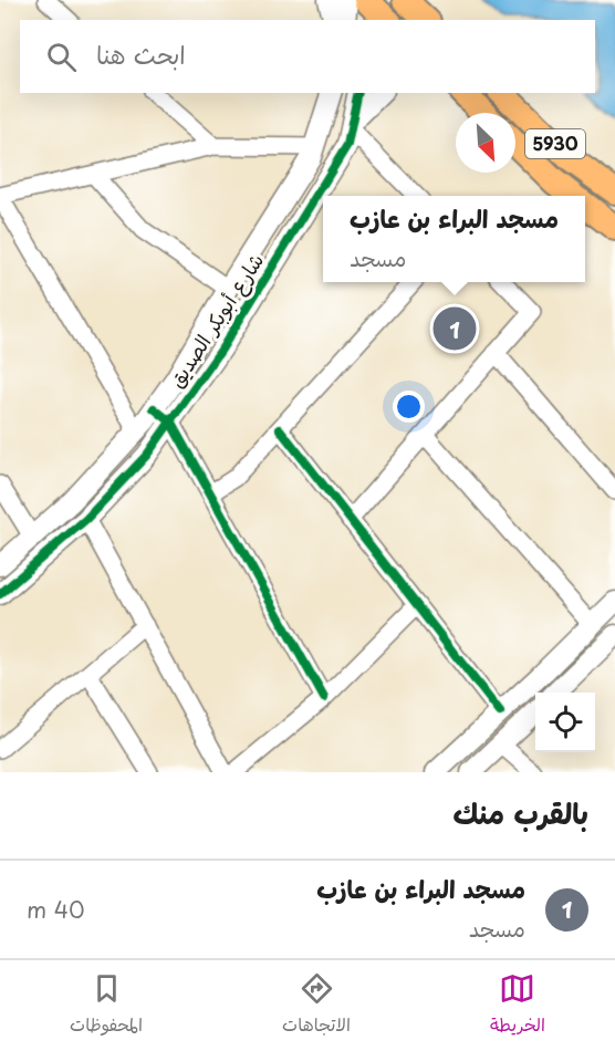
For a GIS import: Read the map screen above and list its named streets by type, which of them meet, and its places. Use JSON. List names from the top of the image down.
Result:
{
  "streets": {
    "main road": ["5930"],
    "street": ["شارع أبوبكر الصديق"]
  },
  "north": "bottom right",
  "page": {
    "search": "ابحث هنا",
    "popup": ["مسجد البراء بن عازب", "مسجد"],
    "pins": "1",
    "heading": "بالقرب منك",
    "list": [
      {
        "mark": "1",
        "name": "مسجد البراء بن عازب",
        "note": "مسجد",
        "value": "40 m"
      }
    ],
    "nav": ["الخريطة", "الاتجاهات", "المحفوظات"]
  }
}
